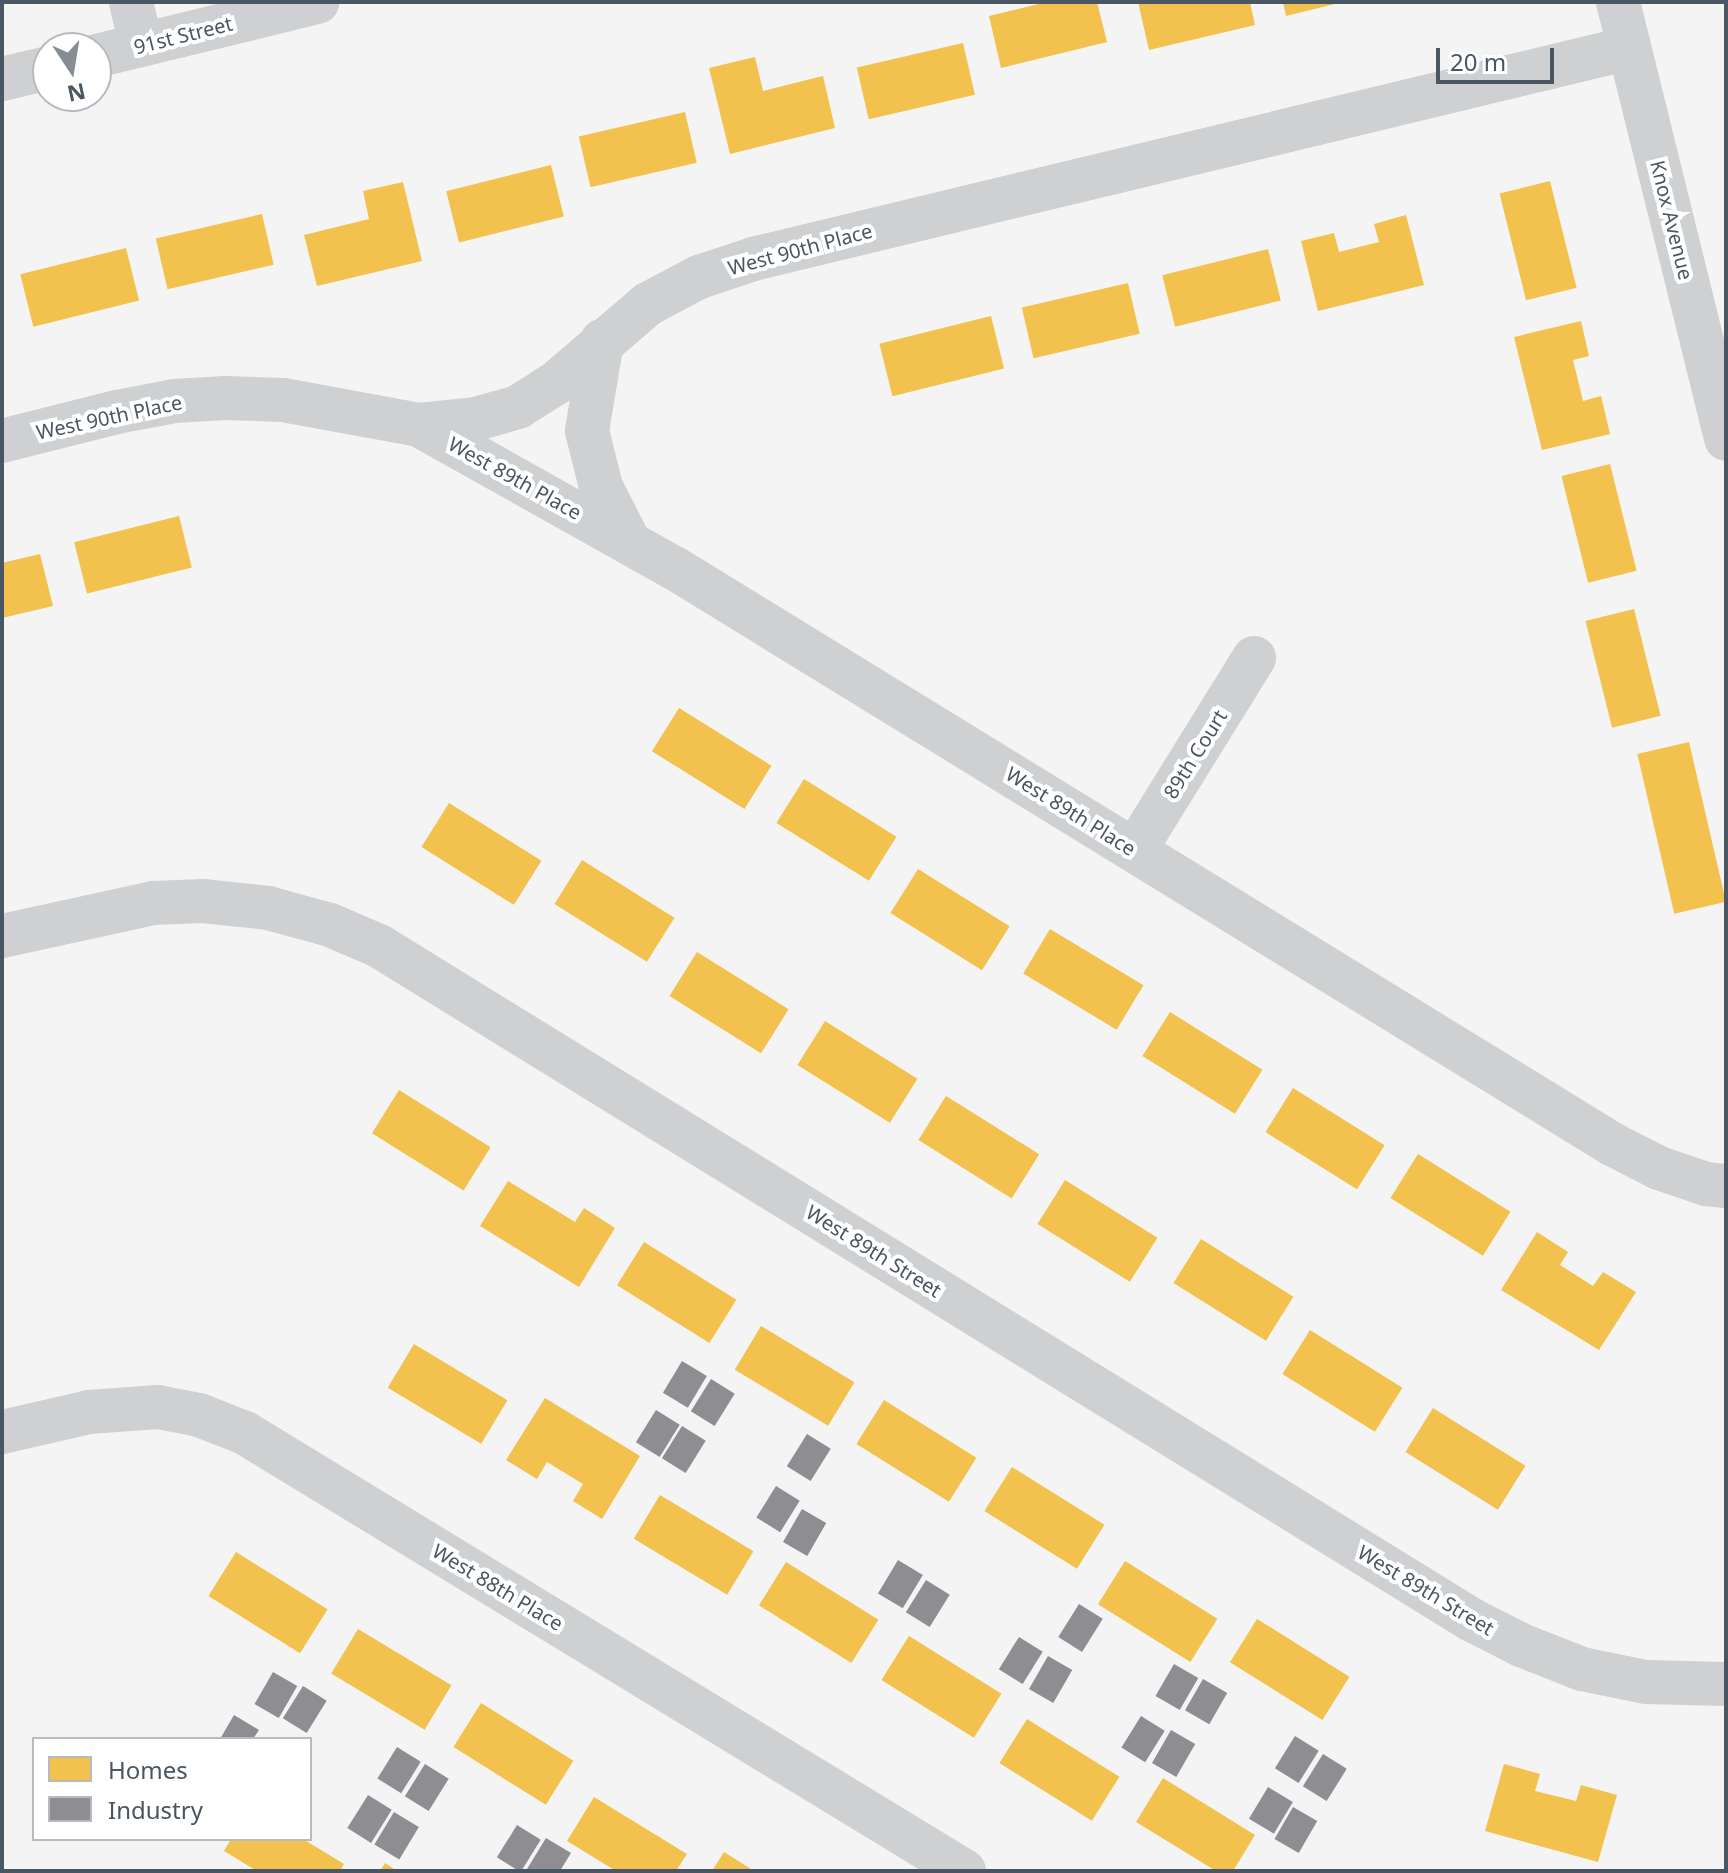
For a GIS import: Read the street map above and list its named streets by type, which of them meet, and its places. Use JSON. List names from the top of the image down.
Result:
{
  "streets": {
    "street": [
      "91st Street",
      "Knox Avenue",
      "West 90th Place",
      "West 89th Place",
      "89th Court",
      "West 89th Street",
      "West 88th Place"
    ]
  },
  "crossings": [
    ["Knox Avenue", "West 90th Place"],
    ["West 90th Place", "West 89th Place"],
    ["West 89th Place", "89th Court"]
  ],
  "legend": ["Homes", "Industry"],
  "scale_bar": "20 m",
  "north": "bottom"
}
